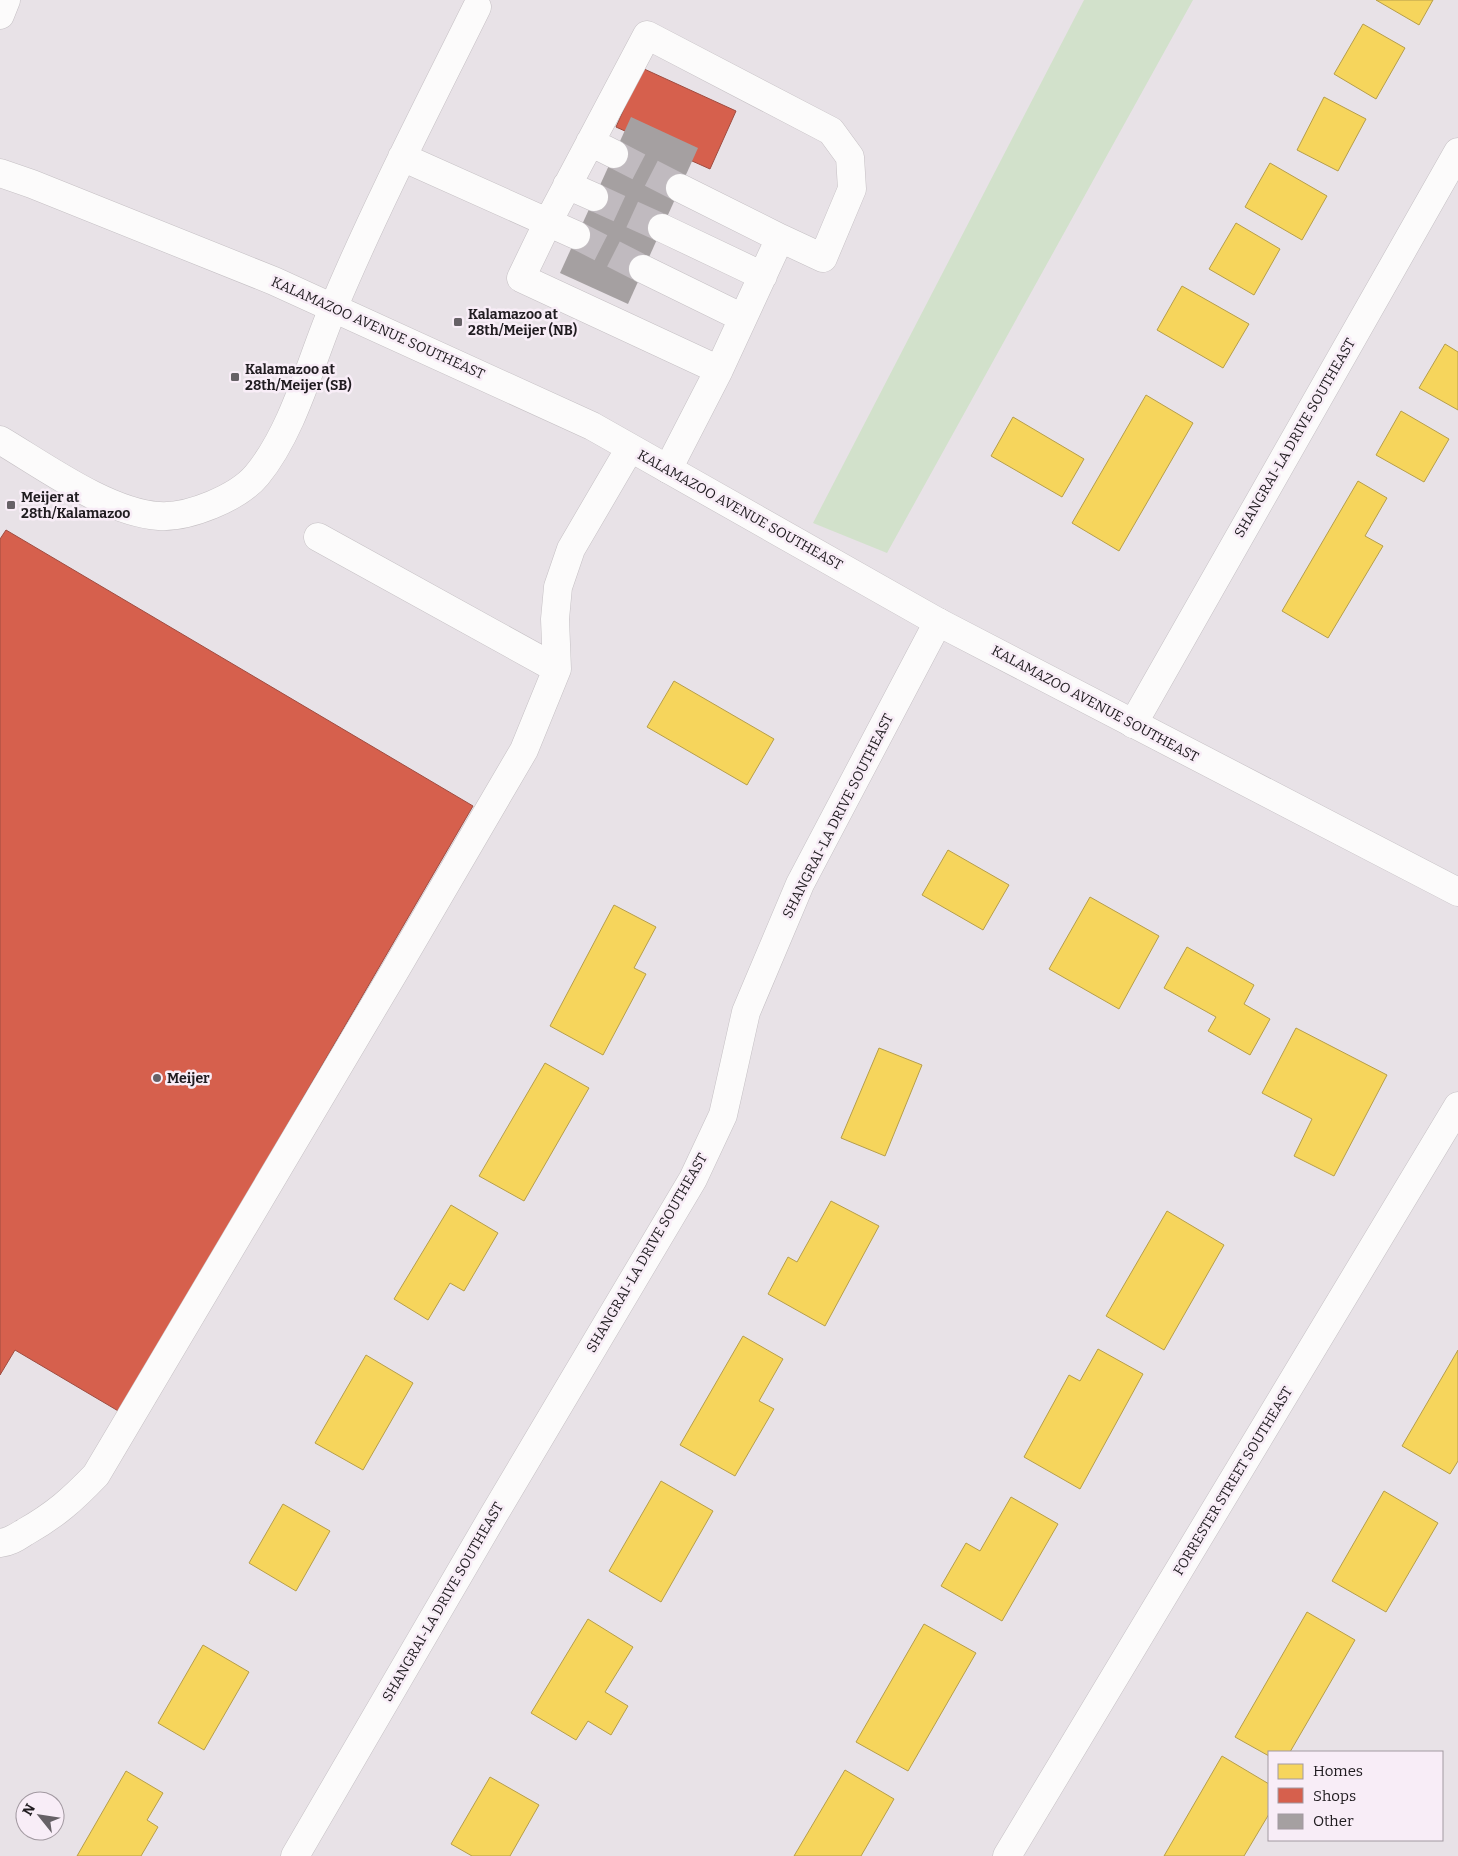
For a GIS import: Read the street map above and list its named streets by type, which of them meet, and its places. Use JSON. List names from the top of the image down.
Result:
{
  "streets": {
    "street": ["KALAMAZOO AVENUE SOUTHEAST", "SHANGRAI-LA DRIVE SOUTHEAST", "FORRESTER STREET SOUTHEAST"]
  },
  "crossings": [
    ["KALAMAZOO AVENUE SOUTHEAST", "SHANGRAI-LA DRIVE SOUTHEAST"]
  ],
  "places": {
    "transit": ["Kalamazoo at 28th/Meijer (NB)", "Kalamazoo at 28th/Meijer (SB)", "Meijer at 28th/Kalamazoo"],
    "other": ["Meijer"]
  },
  "legend": ["Homes", "Shops", "Other"],
  "north": "top left"
}
